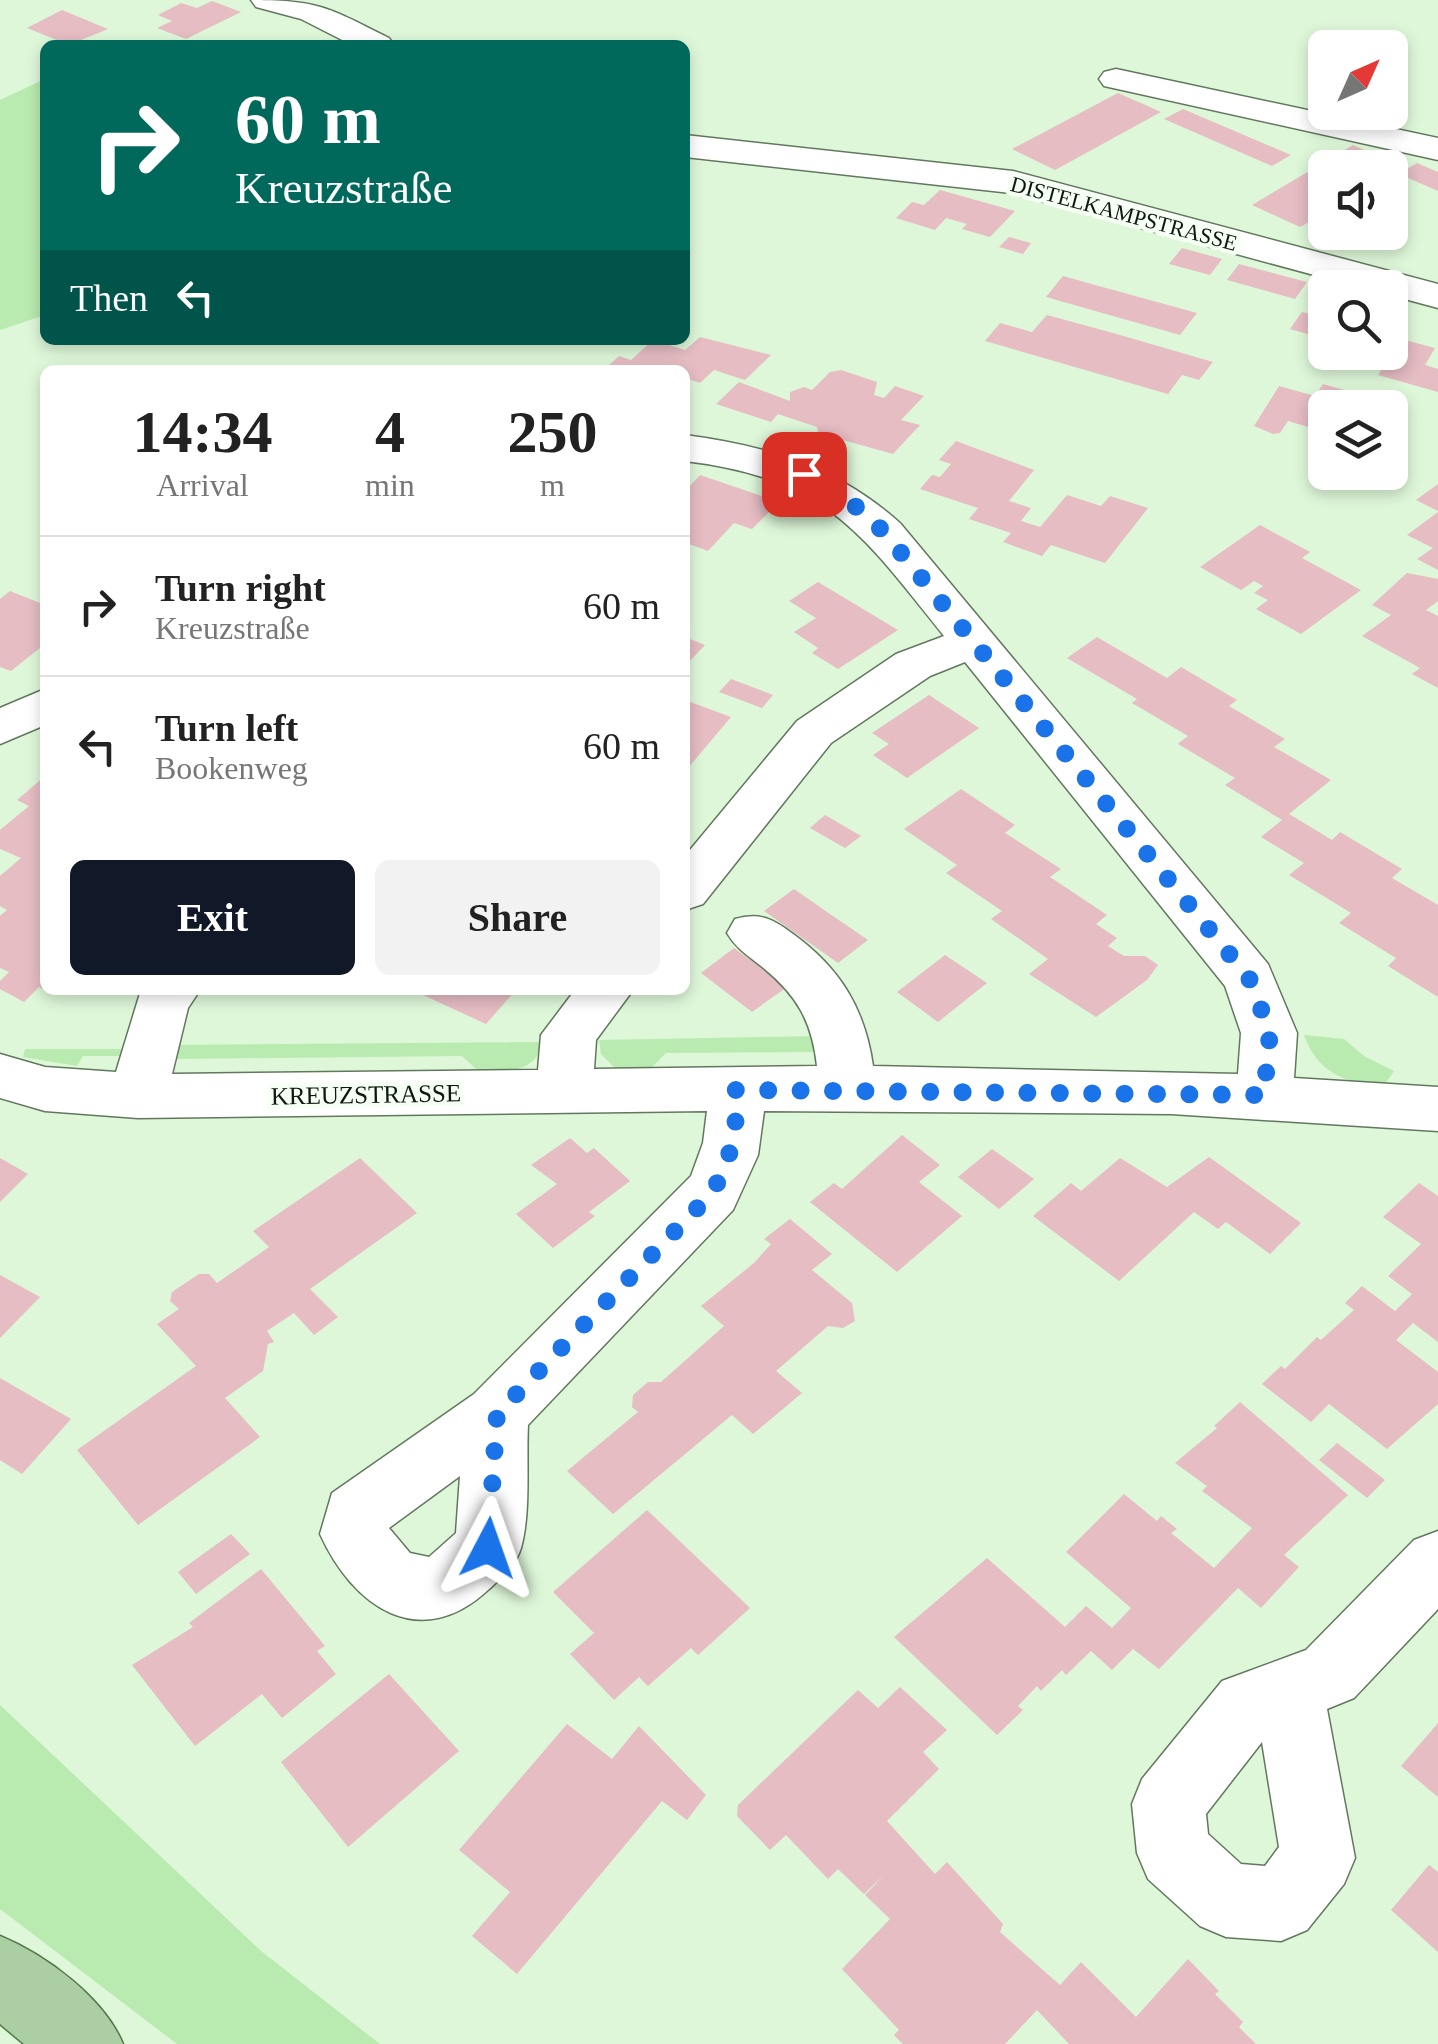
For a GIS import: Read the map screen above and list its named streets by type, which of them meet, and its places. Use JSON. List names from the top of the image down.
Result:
{
  "streets": {
    "street": ["DISTELKAMPSTRASSE", "KREUZSTRASSE"]
  },
  "north": "top right",
  "page": {
    "turn": ["60 m", "Kreuzstraße"],
    "then": "Then",
    "eta": [
      "14:34",
      "Arrival",
      "4",
      "min",
      "250",
      "m"
    ],
    "list": [
      {
        "name": "Turn right",
        "note": "Kreuzstraße",
        "value": "60 m"
      },
      {
        "name": "Turn left",
        "note": "Bookenweg",
        "value": "60 m"
      }
    ],
    "buttons": ["Exit", "Share"]
  }
}
